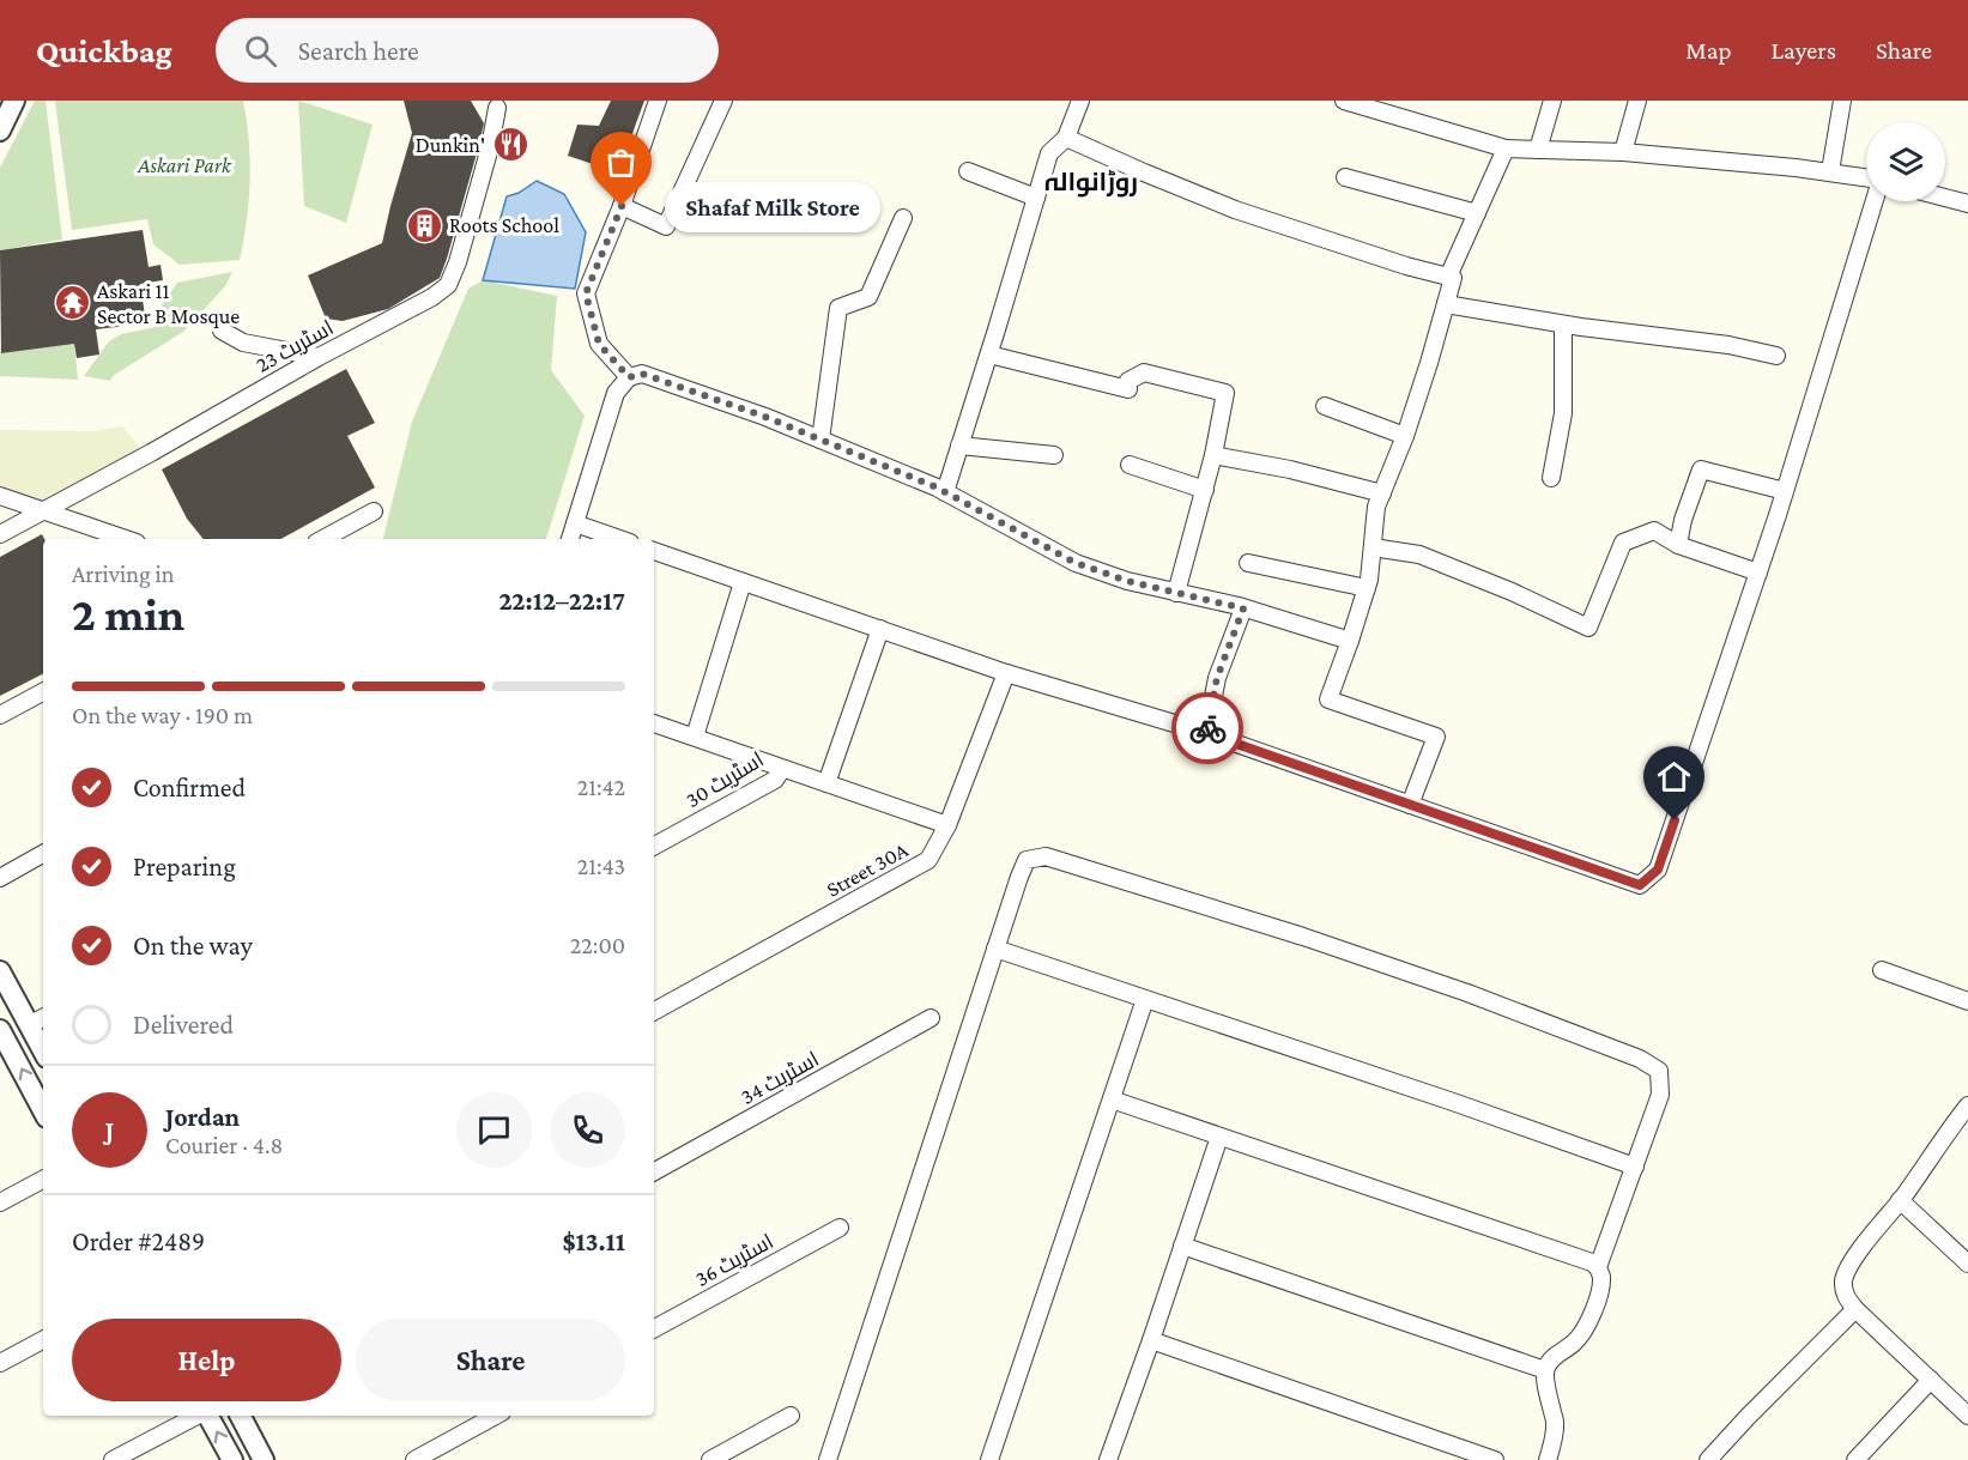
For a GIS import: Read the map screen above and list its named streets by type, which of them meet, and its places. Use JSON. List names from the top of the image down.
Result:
{
  "streets": {
    "street": [
      "اسٹریٹ 23",
      "اسٹریٹ 30",
      "Street 30A",
      "اسٹریٹ 34",
      "اسٹریٹ 36"
    ]
  },
  "districts": ["روڑانوالہ"],
  "parks": ["Askari Park"],
  "places": {
    "restaurant": ["Dunkin'"],
    "other": ["Shafaf Milk Store"],
    "building": ["Roots School"],
    "temple": ["Askari 11 Sector B Mosque"]
  },
  "page": {
    "header": "Quickbag",
    "search": "Search here",
    "nav": ["Map", "Layers", "Share"],
    "bubble": "Shafaf Milk Store",
    "heading": ["2 min", "Arriving in", "22:12–22:17"],
    "panel": [
      "Jordan",
      "Courier · 4.8",
      "Order #2489",
      "$13.11"
    ],
    "bar": "On the way · 190 m",
    "list": [
      ["Confirmed", "21:42"],
      ["Preparing", "21:43"],
      ["On the way", "22:00"],
      "Delivered"
    ],
    "round": "J",
    "buttons": ["Help", "Share"]
  }
}
